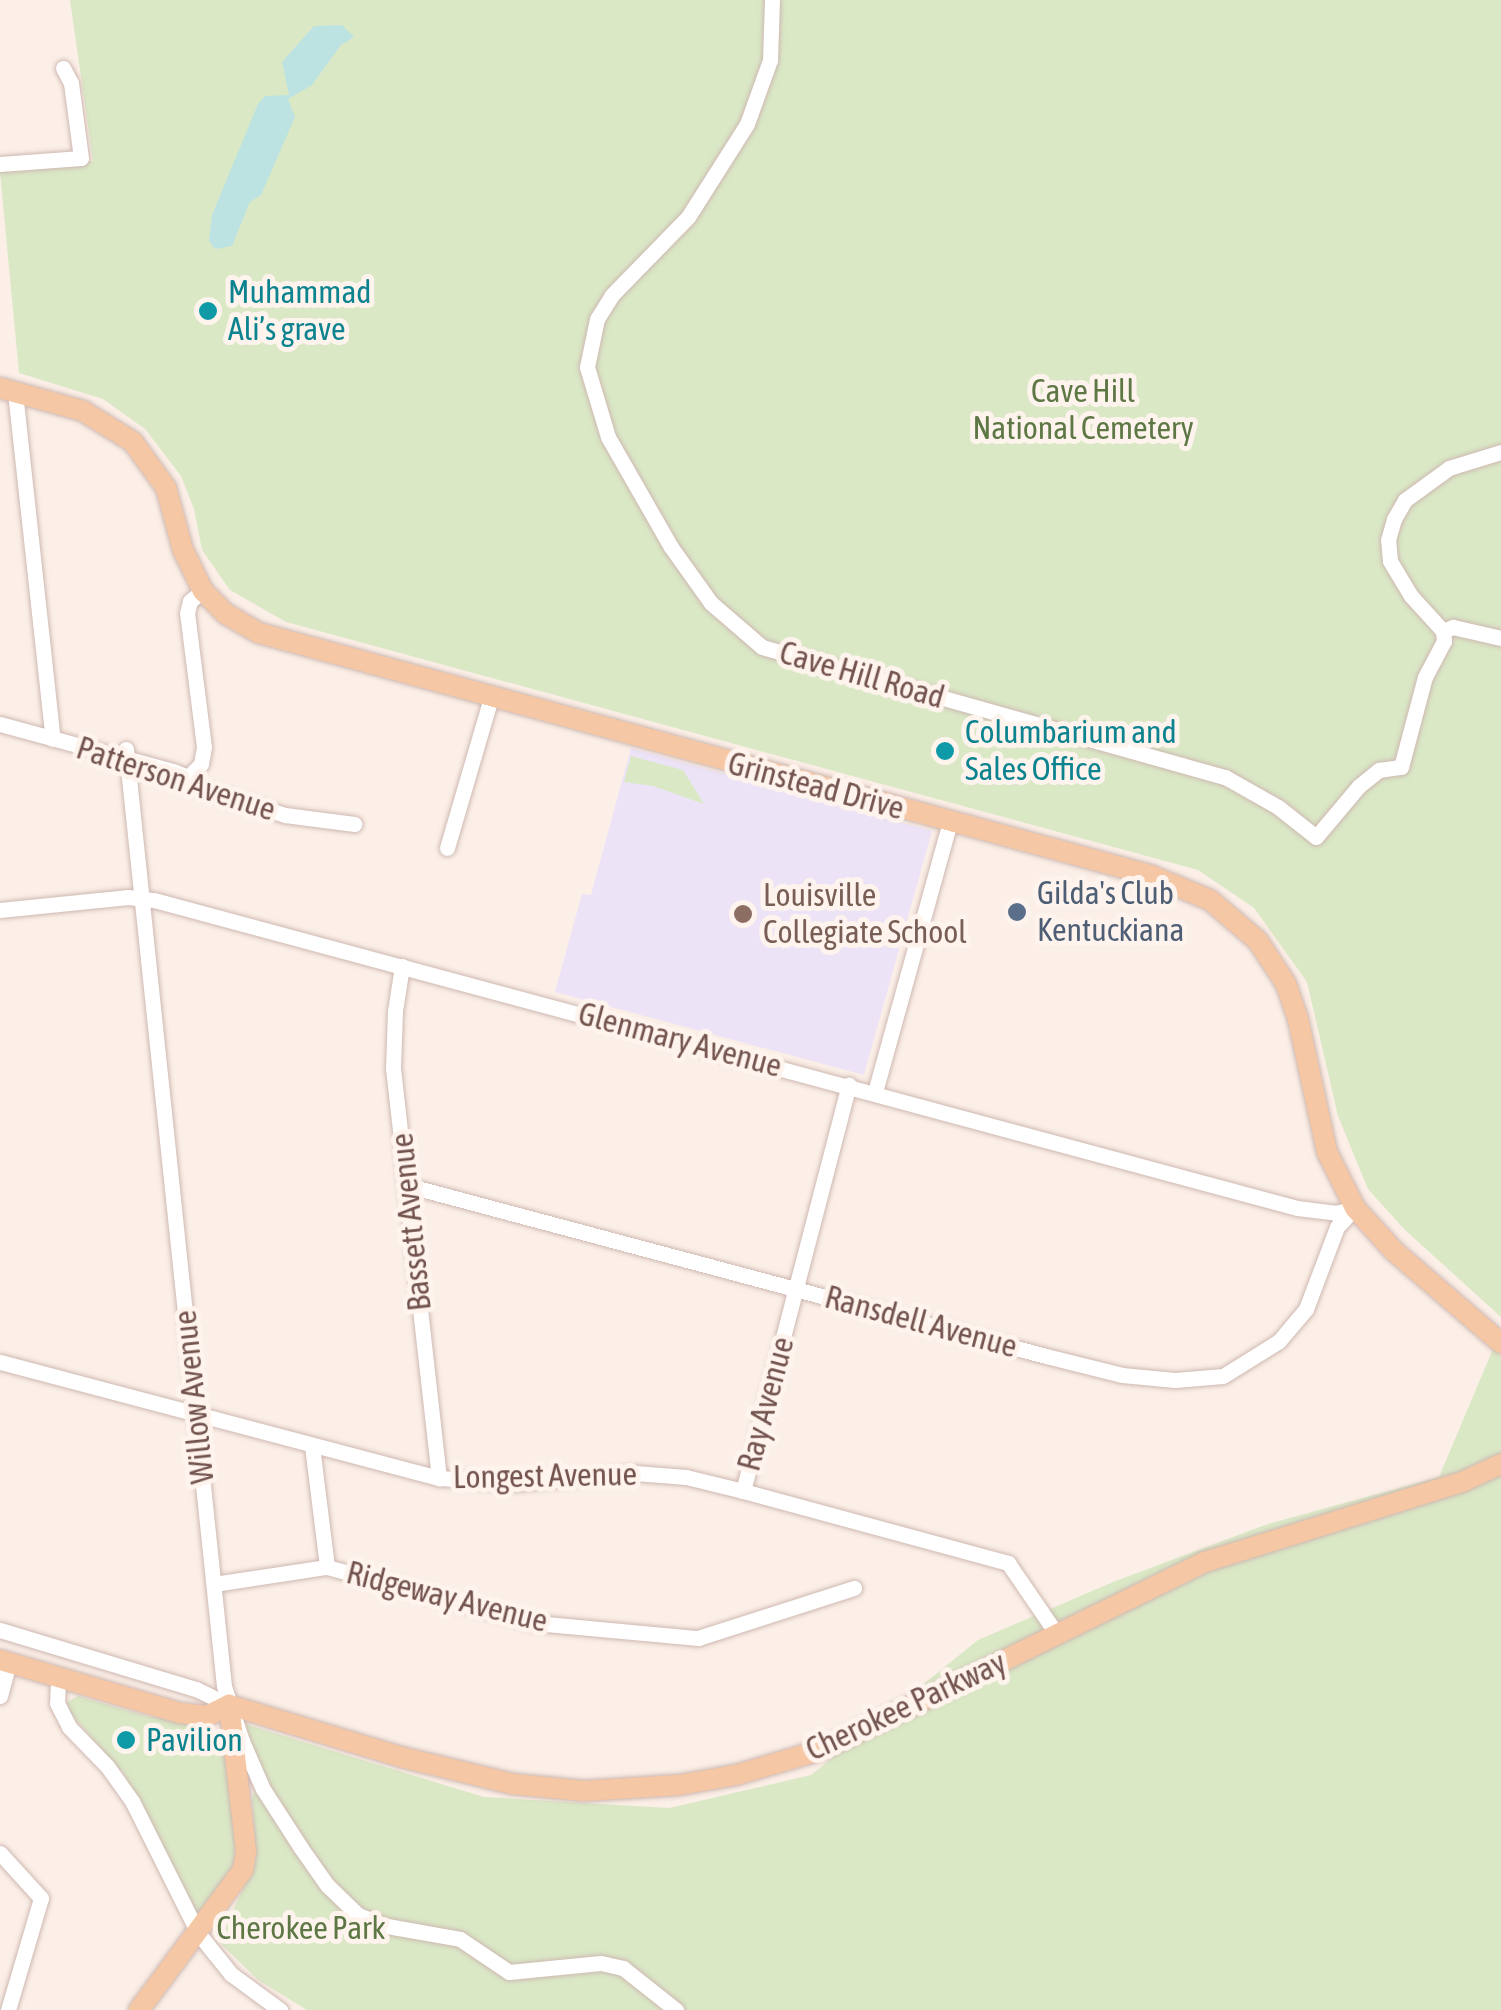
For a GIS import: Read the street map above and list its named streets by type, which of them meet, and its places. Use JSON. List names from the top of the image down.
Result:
{
  "streets": {
    "main road": ["Grinstead Drive", "Willow Avenue", "Cherokee Parkway"],
    "street": [
      "Cave Hill Road",
      "Patterson Avenue",
      "Glenmary Avenue",
      "Bassett Avenue",
      "Ransdell Avenue",
      "Ray Avenue",
      "Longest Avenue",
      "Ridgeway Avenue"
    ]
  },
  "crossings": [
    ["Patterson Avenue", "Willow Avenue"],
    ["Grinstead Drive", "Glenmary Avenue"],
    ["Grinstead Drive", "Ransdell Avenue"],
    ["Glenmary Avenue", "Bassett Avenue"],
    ["Glenmary Avenue", "Ransdell Avenue"],
    ["Glenmary Avenue", "Willow Avenue"],
    ["Glenmary Avenue", "Ray Avenue"],
    ["Bassett Avenue", "Ransdell Avenue"],
    ["Bassett Avenue", "Longest Avenue"],
    ["Ransdell Avenue", "Ray Avenue"],
    ["Willow Avenue", "Longest Avenue"],
    ["Willow Avenue", "Ridgeway Avenue"],
    ["Willow Avenue", "Cherokee Parkway"],
    ["Ray Avenue", "Longest Avenue"],
    ["Longest Avenue", "Cherokee Parkway"]
  ],
  "parks": ["Cave Hill National Cemetery", "Cherokee Park"],
  "places": [
    "Muhammad Ali’s grave",
    "Columbarium and Sales Office",
    "Gilda's Club Kentuckiana",
    "Louisville Collegiate School",
    "Pavilion"
  ]
}
